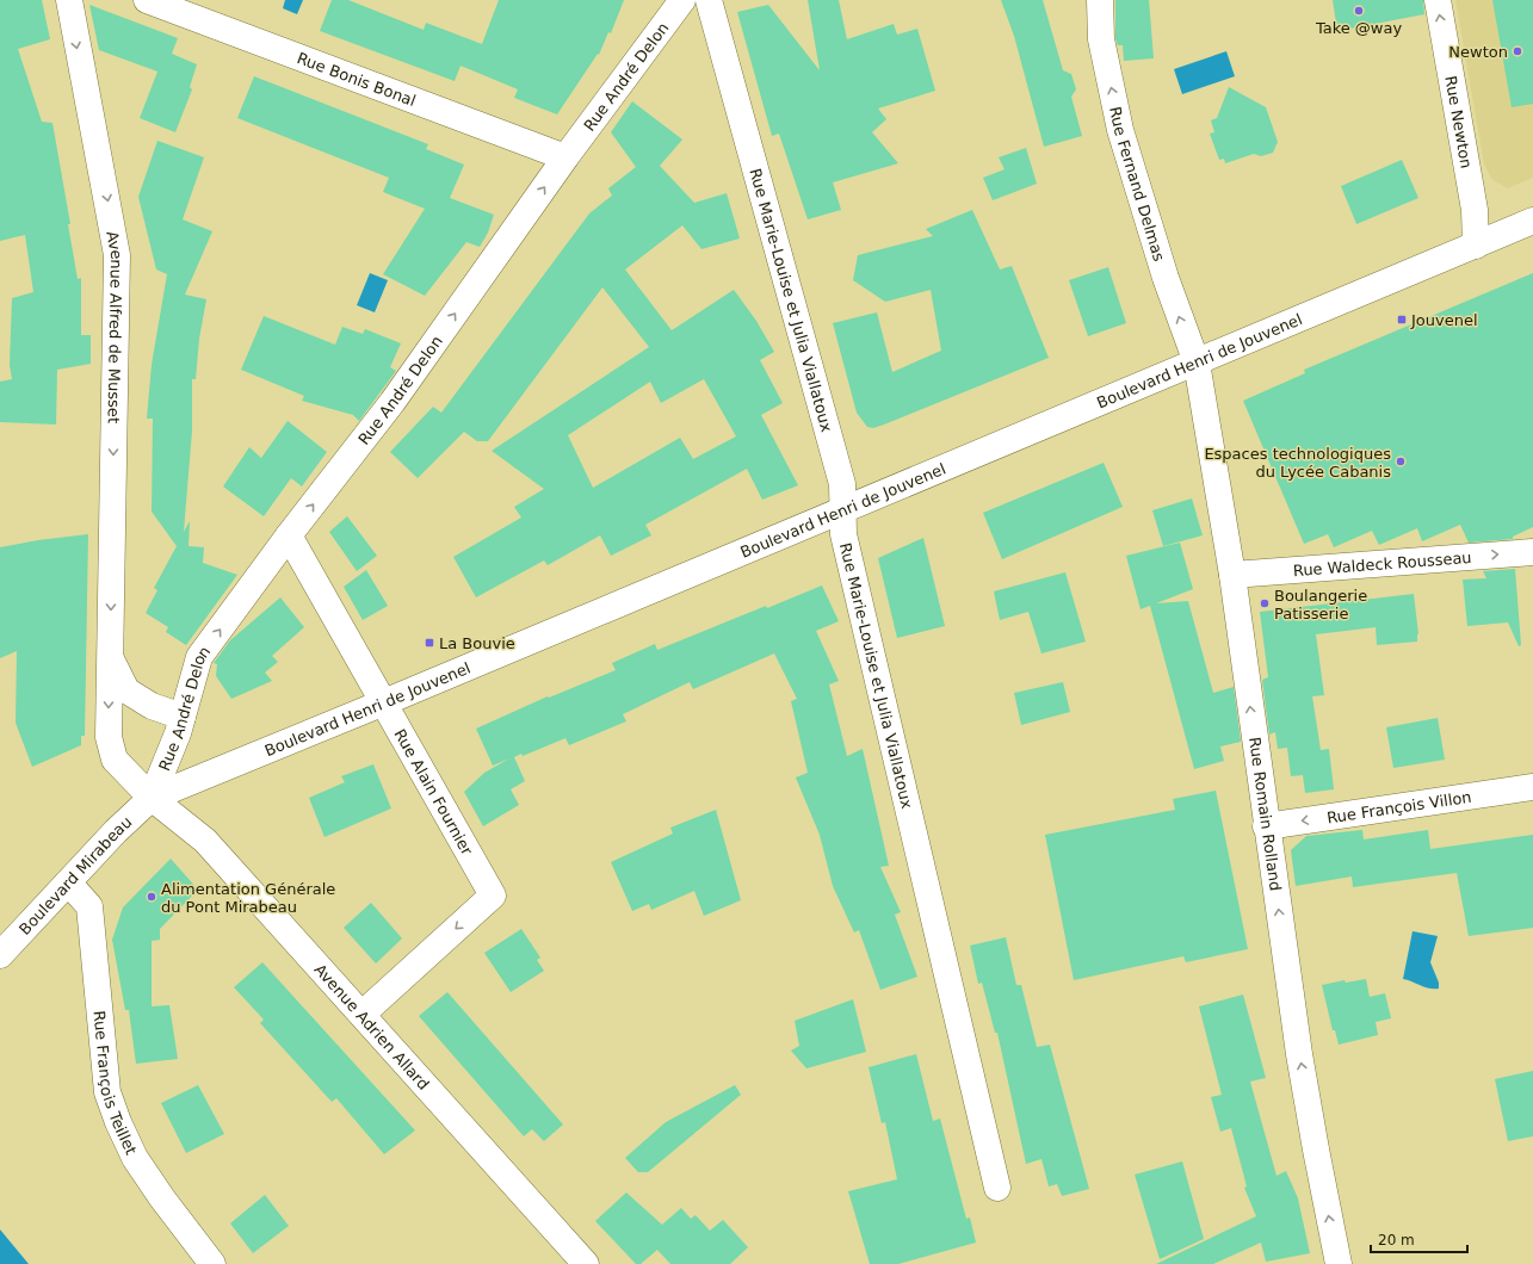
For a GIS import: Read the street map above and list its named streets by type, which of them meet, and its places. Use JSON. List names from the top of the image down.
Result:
{
  "streets": {
    "street": [
      "Rue André Delon",
      "Rue Bonis Bonal",
      "Rue Newton",
      "Rue Fernand Delmas",
      "Rue Marie-Louise et Julia Viallatoux",
      "Avenue Alfred de Musset",
      "Boulevard Henri de Jouvenel",
      "Rue Waldeck Rousseau",
      "Rue Alain Fournier",
      "Rue François Villon",
      "Rue Romain Rolland",
      "Boulevard Mirabeau",
      "Avenue Adrien Allard",
      "Rue François Teillet"
    ]
  },
  "crossings": [
    ["Rue André Delon", "Rue Bonis Bonal"],
    ["Rue André Delon", "Avenue Alfred de Musset"],
    ["Rue André Delon", "Boulevard Henri de Jouvenel"],
    ["Rue André Delon", "Rue Alain Fournier"],
    ["Rue André Delon", "Boulevard Mirabeau"],
    ["Rue André Delon", "Avenue Adrien Allard"],
    ["Rue Newton", "Boulevard Henri de Jouvenel"],
    ["Rue Fernand Delmas", "Boulevard Henri de Jouvenel"],
    ["Rue Fernand Delmas", "Rue Romain Rolland"],
    ["Rue Marie-Louise et Julia Viallatoux", "Boulevard Henri de Jouvenel"],
    ["Avenue Alfred de Musset", "Boulevard Henri de Jouvenel"],
    ["Avenue Alfred de Musset", "Boulevard Mirabeau"],
    ["Avenue Alfred de Musset", "Avenue Adrien Allard"],
    ["Boulevard Henri de Jouvenel", "Rue Alain Fournier"],
    ["Boulevard Henri de Jouvenel", "Rue Romain Rolland"],
    ["Boulevard Henri de Jouvenel", "Boulevard Mirabeau"],
    ["Boulevard Henri de Jouvenel", "Avenue Adrien Allard"],
    ["Rue Waldeck Rousseau", "Rue Romain Rolland"],
    ["Rue Alain Fournier", "Avenue Adrien Allard"],
    ["Rue François Villon", "Rue Romain Rolland"],
    ["Boulevard Mirabeau", "Avenue Adrien Allard"],
    ["Boulevard Mirabeau", "Rue François Teillet"]
  ],
  "one_way": [
    "Rue André Delon",
    "Rue Newton",
    "Rue Fernand Delmas",
    "Avenue Alfred de Musset",
    "Rue Waldeck Rousseau",
    "Rue François Villon",
    "Rue Romain Rolland"
  ],
  "places": {
    "other": [
      "Take @way",
      "Newton",
      "Espaces technologiques du Lycée Cabanis",
      "Boulangerie Patisserie",
      "Alimentation Générale du Pont Mirabeau"
    ],
    "transit": ["Jouvenel", "La Bouvie"]
  },
  "scale_bar": "20 m"
}
